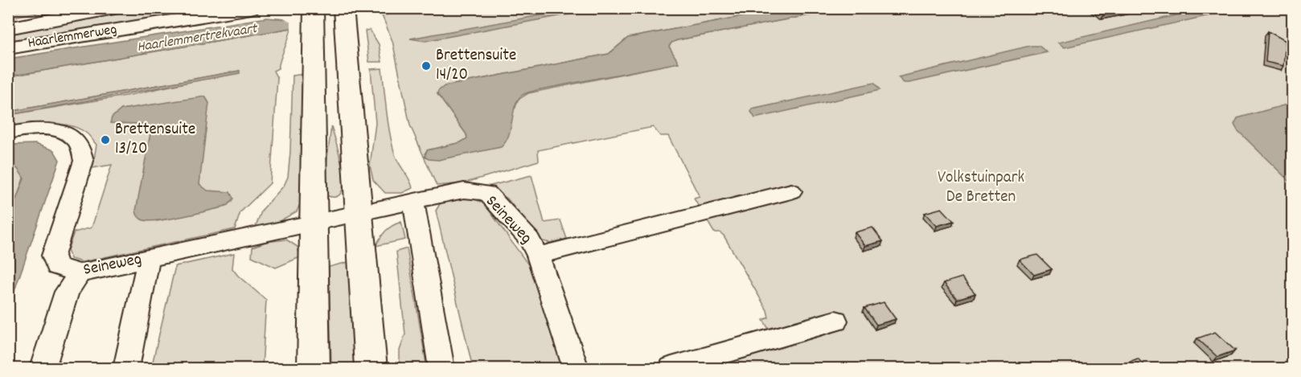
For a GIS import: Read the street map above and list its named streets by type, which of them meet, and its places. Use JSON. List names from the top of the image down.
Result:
{
  "streets": {
    "main road": ["Haarlemmerweg"],
    "street": ["Seineweg"]
  },
  "water": ["Haarlemmertrekvaart"],
  "parks": ["Volkstuinpark De Bretten"],
  "places": ["Brettensuite 14/20", "Brettensuite 13/20"]
}
